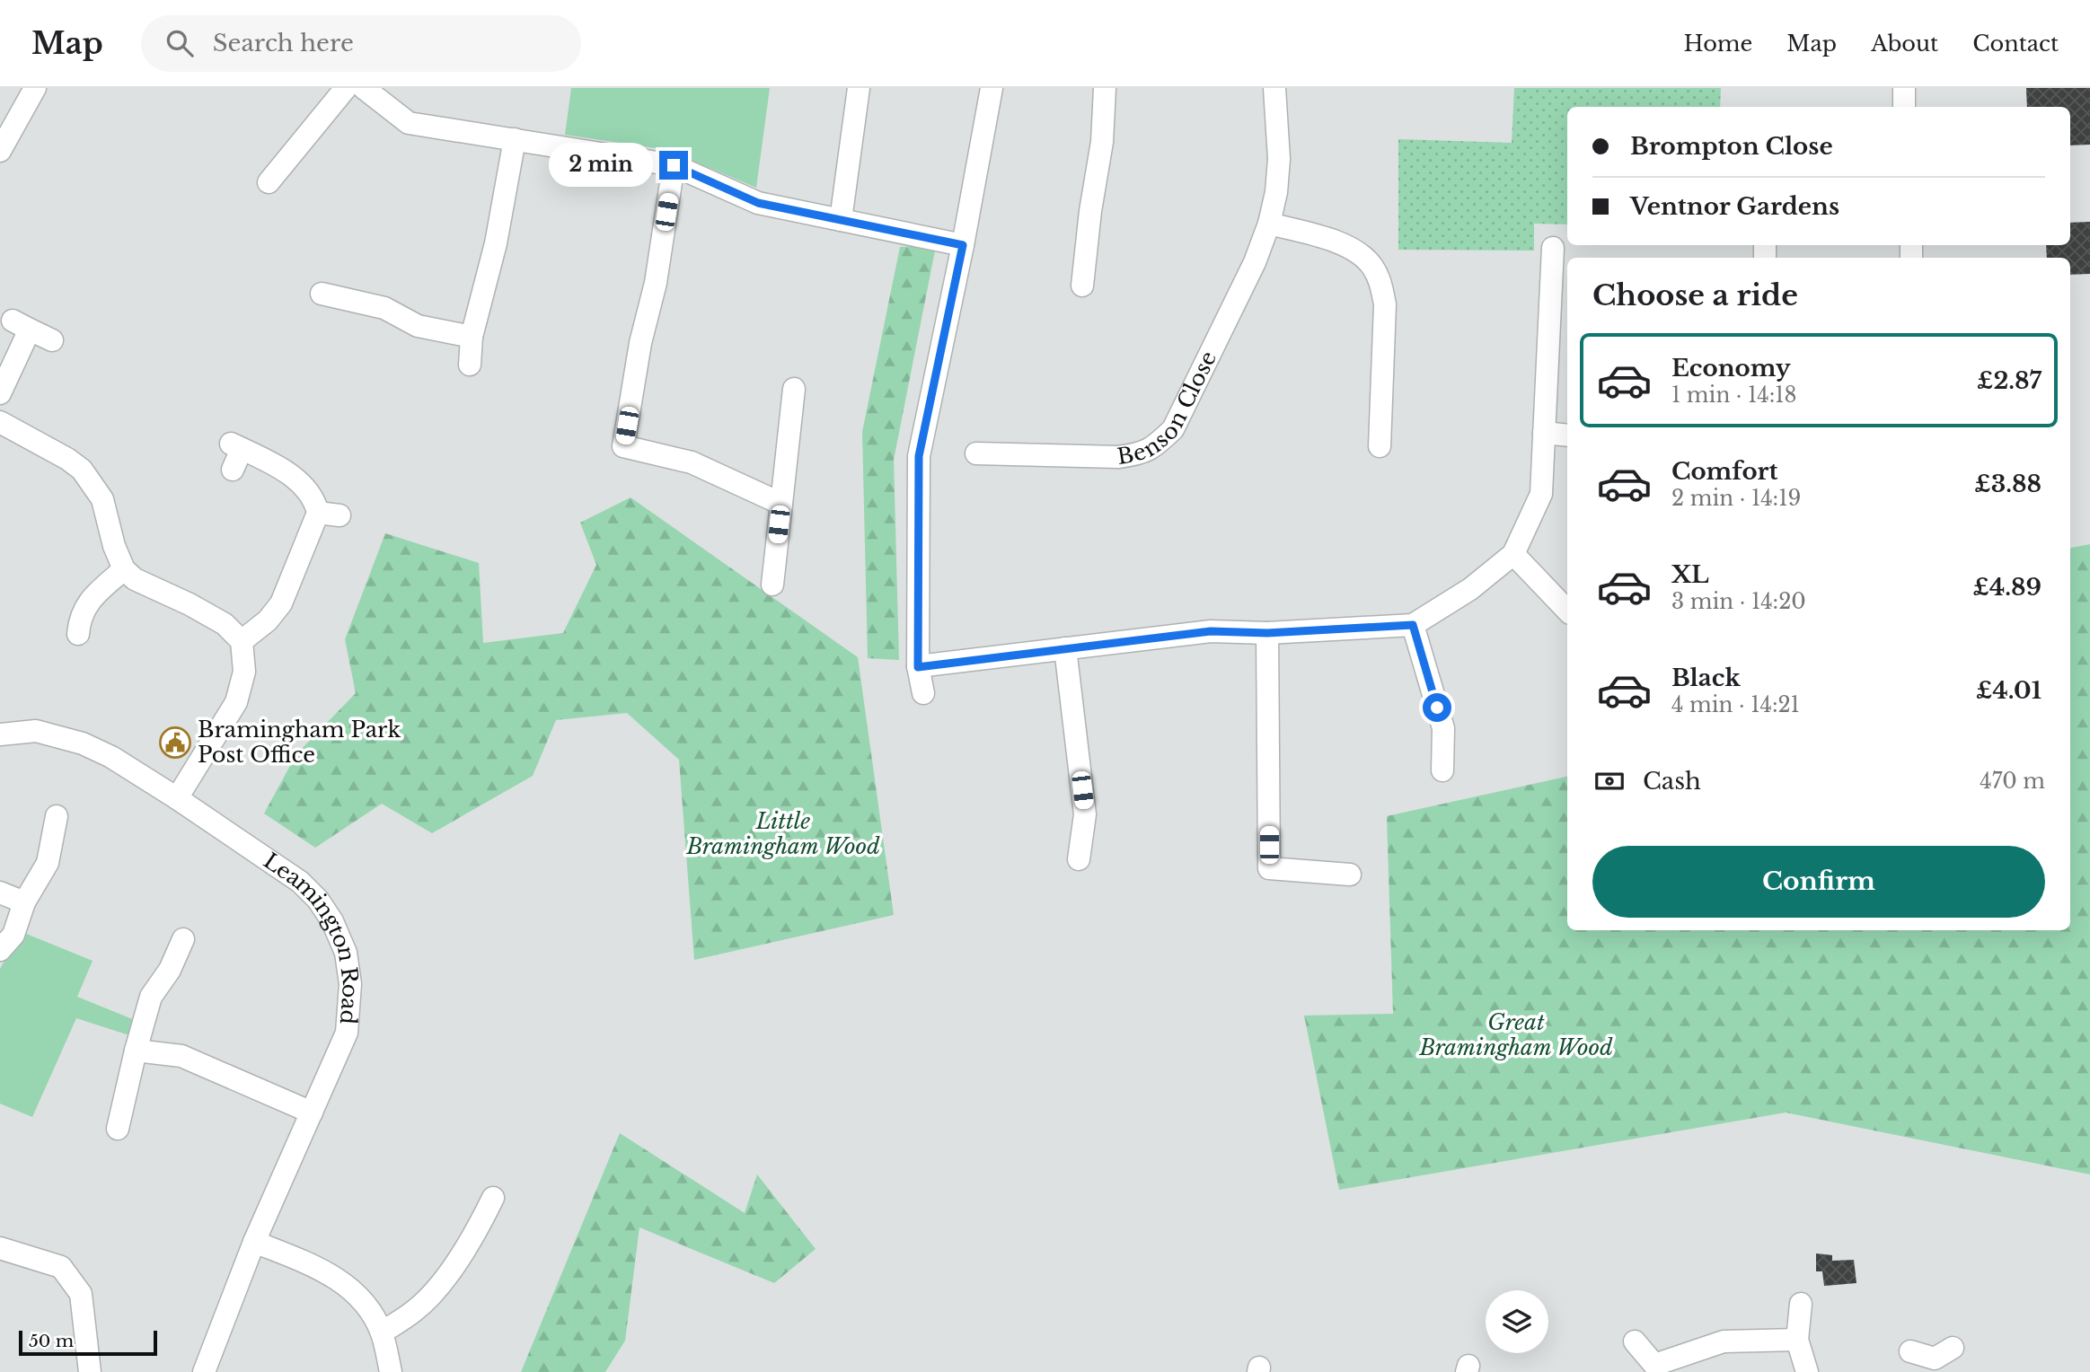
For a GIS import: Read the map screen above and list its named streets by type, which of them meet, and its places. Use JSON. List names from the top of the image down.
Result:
{
  "streets": {
    "street": ["Benson Close", "Leamington Road"]
  },
  "parks": ["Little Bramingham Wood", "Great Bramingham Wood"],
  "places": {
    "public building": ["Bramingham Park Post Office"]
  },
  "scale_bar": "50 m",
  "page": {
    "header": "Map",
    "search": "Search here",
    "nav": [
      "Home",
      "Map",
      "About",
      "Contact"
    ],
    "banner": ["Brompton Close", "Ventnor Gardens"],
    "bubble": "2 min",
    "heading": "Choose a ride",
    "list": [
      {
        "name": "Economy",
        "note": "1 min · 14:18",
        "value": "£2.87"
      },
      {
        "name": "Comfort",
        "note": "2 min · 14:19",
        "value": "£3.88"
      },
      {
        "name": "XL",
        "note": "3 min · 14:20",
        "value": "£4.89"
      },
      {
        "name": "Black",
        "note": "4 min · 14:21",
        "value": "£4.01"
      }
    ],
    "pay": ["Cash", "470 m"],
    "buttons": "Confirm",
    "scale": "50 m"
  }
}
